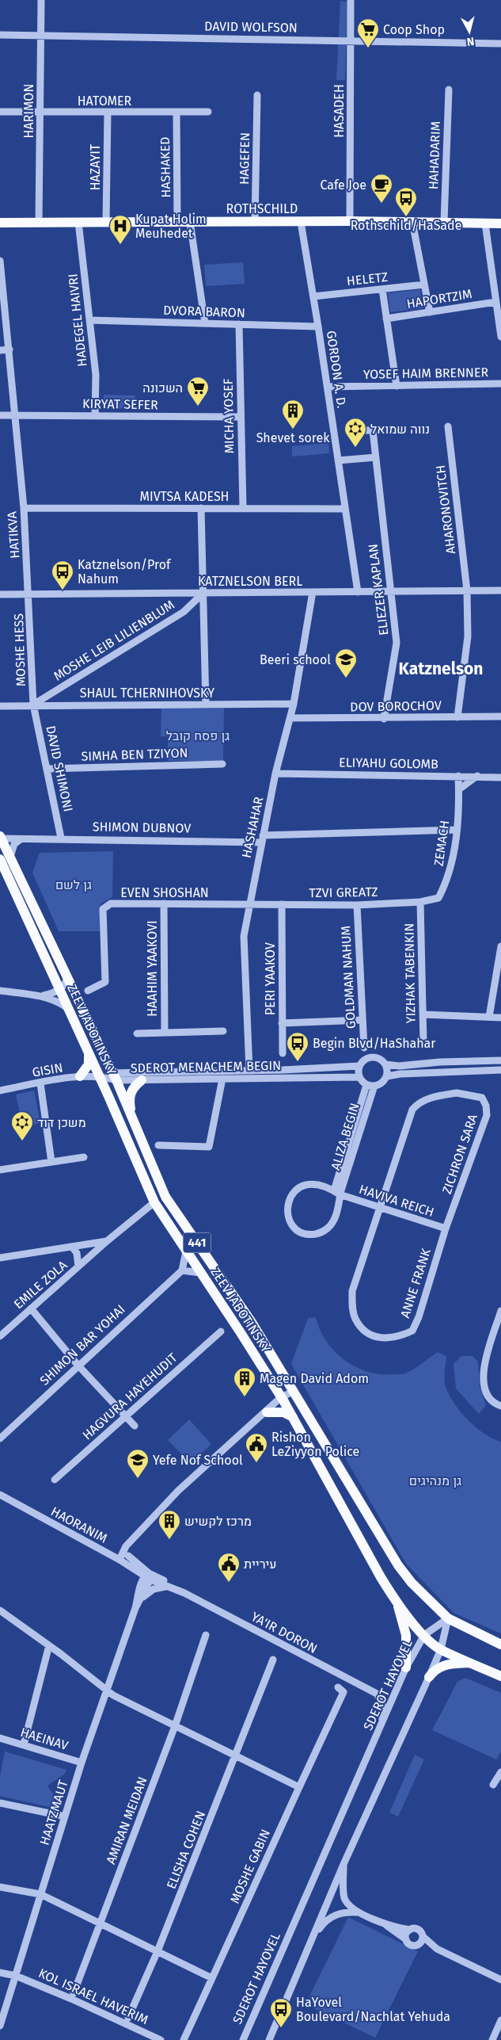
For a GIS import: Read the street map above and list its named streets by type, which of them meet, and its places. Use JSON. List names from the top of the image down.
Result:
{
  "streets": {
    "main road": ["ROTHSCHILD", "ZEEV JABOTINSKY", "441"],
    "street": [
      "DAVID WOLFSON",
      "HATOMER",
      "HARIMON",
      "HASADEH",
      "HAHADARIM",
      "HAGEFEN",
      "HAZAYIT",
      "HASHAKED",
      "HELETZ",
      "HAPORTZIM",
      "DVORA BARON",
      "HADEGEL HAIVRI",
      "GORDON A. D.",
      "YOSEF HAIM BRENNER",
      "KIRYAT SEFER",
      "MICHA YOSEF",
      "MIVTSA KADESH",
      "AHARONOVITCH",
      "HATIKVA",
      "KATZNELSON BERL",
      "ELIEZER KAPLAN",
      "MOSHE LEIB LILIENBLUM",
      "MOSHE HESS",
      "SHAUL TCHERNIHOVSKY",
      "DOV BOROCHOV",
      "SIMHA BEN TZIYON",
      "ELIYAHU GOLOMB",
      "DAVID SHIMONI",
      "SHIMON DUBNOV",
      "HASHAHAR",
      "ZEMACH",
      "EVEN SHOSHAN",
      "TZVI GREATZ",
      "HAAHIM YAAKOVI",
      "YIZHAK TABENKIN",
      "GOLDMAN NAHUM",
      "PERI YAAKOV",
      "SDEROT MENACHEM BEGIN",
      "GISIN",
      "ALIZA BEGIN",
      "ZICHRON SARA",
      "HAVIVA REICH",
      "ANNE FRANK",
      "EMILE ZOLA",
      "SHIMON BAR YOHAI",
      "HAGVURA HAYEHUDIT",
      "HAORANIM",
      "YA'IR DORON",
      "SDEROT HAYOVEL",
      "HAEINAV",
      "HAATZMAUT",
      "AMIRAN MEIDAN",
      "ELISHA COHEN",
      "MOSHE GABIN",
      "KOL ISRAEL HAVERIM"
    ]
  },
  "crossings": [
    ["DAVID WOLFSON", "HARIMON"],
    ["DAVID WOLFSON", "HASADEH"],
    ["HATOMER", "HARIMON"],
    ["HATOMER", "HAZAYIT"],
    ["HATOMER", "HASHAKED"],
    ["HARIMON", "ROTHSCHILD"],
    ["HASADEH", "ROTHSCHILD"],
    ["HAHADARIM", "ROTHSCHILD"],
    ["HAGEFEN", "ROTHSCHILD"],
    ["HAZAYIT", "ROTHSCHILD"],
    ["HASHAKED", "ROTHSCHILD"],
    ["ROTHSCHILD", "HADEGEL HAIVRI"],
    ["ROTHSCHILD", "GORDON A. D."],
    ["HELETZ", "GORDON A. D."],
    ["DVORA BARON", "HADEGEL HAIVRI"],
    ["DVORA BARON", "GORDON A. D."],
    ["DVORA BARON", "MICHA YOSEF"],
    ["HADEGEL HAIVRI", "KIRYAT SEFER"],
    ["GORDON A. D.", "YOSEF HAIM BRENNER"],
    ["GORDON A. D.", "MIVTSA KADESH"],
    ["GORDON A. D.", "KATZNELSON BERL"],
    ["KIRYAT SEFER", "MICHA YOSEF"],
    ["KIRYAT SEFER", "HATIKVA"],
    ["MICHA YOSEF", "MIVTSA KADESH"],
    ["MIVTSA KADESH", "HATIKVA"],
    ["AHARONOVITCH", "KATZNELSON BERL"],
    ["AHARONOVITCH", "DOV BOROCHOV"],
    ["HATIKVA", "KATZNELSON BERL"],
    ["HATIKVA", "MOSHE HESS"],
    ["KATZNELSON BERL", "ELIEZER KAPLAN"],
    ["KATZNELSON BERL", "MOSHE LEIB LILIENBLUM"],
    ["KATZNELSON BERL", "MOSHE HESS"],
    ["KATZNELSON BERL", "HASHAHAR"],
    ["ELIEZER KAPLAN", "DOV BOROCHOV"],
    ["MOSHE LEIB LILIENBLUM", "MOSHE HESS"],
    ["MOSHE LEIB LILIENBLUM", "SHAUL TCHERNIHOVSKY"],
    ["MOSHE LEIB LILIENBLUM", "DAVID SHIMONI"],
    ["MOSHE HESS", "SHAUL TCHERNIHOVSKY"],
    ["MOSHE HESS", "DAVID SHIMONI"],
    ["SHAUL TCHERNIHOVSKY", "DAVID SHIMONI"],
    ["SHAUL TCHERNIHOVSKY", "HASHAHAR"],
    ["DOV BOROCHOV", "HASHAHAR"],
    ["SIMHA BEN TZIYON", "DAVID SHIMONI"],
    ["ELIYAHU GOLOMB", "HASHAHAR"],
    ["ELIYAHU GOLOMB", "ZEMACH"],
    ["DAVID SHIMONI", "SHIMON DUBNOV"],
    ["SHIMON DUBNOV", "HASHAHAR"],
    ["SHIMON DUBNOV", "ZEMACH"],
    ["SHIMON DUBNOV", "ZEEV JABOTINSKY"],
    ["HASHAHAR", "EVEN SHOSHAN"],
    ["HASHAHAR", "TZVI GREATZ"],
    ["HASHAHAR", "SDEROT MENACHEM BEGIN"],
    ["ZEMACH", "TZVI GREATZ"],
    ["EVEN SHOSHAN", "TZVI GREATZ"],
    ["EVEN SHOSHAN", "HAAHIM YAAKOVI"],
    ["TZVI GREATZ", "YIZHAK TABENKIN"],
    ["TZVI GREATZ", "GOLDMAN NAHUM"],
    ["TZVI GREATZ", "PERI YAAKOV"],
    ["ZEEV JABOTINSKY", "SDEROT MENACHEM BEGIN"],
    ["ZEEV JABOTINSKY", "GISIN"],
    ["ZEEV JABOTINSKY", "441"],
    ["ZEEV JABOTINSKY", "EMILE ZOLA"],
    ["ZEEV JABOTINSKY", "SDEROT HAYOVEL"],
    ["SDEROT MENACHEM BEGIN", "GISIN"],
    ["SDEROT MENACHEM BEGIN", "ALIZA BEGIN"],
    ["ALIZA BEGIN", "HAVIVA REICH"],
    ["ZICHRON SARA", "HAVIVA REICH"],
    ["ZICHRON SARA", "ANNE FRANK"],
    ["HAVIVA REICH", "ANNE FRANK"],
    ["441", "SDEROT HAYOVEL"],
    ["HAORANIM", "YA'IR DORON"],
    ["HAORANIM", "HAATZMAUT"],
    ["YA'IR DORON", "SDEROT HAYOVEL"],
    ["YA'IR DORON", "HAATZMAUT"],
    ["HAEINAV", "HAATZMAUT"],
    ["HAATZMAUT", "KOL ISRAEL HAVERIM"]
  ],
  "districts": ["Katznelson"],
  "parks": ["גן פסח קובל", "גן לשם", "גן מנהיגים"],
  "places": {
    "supermarket": ["Coop Shop", "השכונה"],
    "cafe": ["Cafe Joe"],
    "bus stop": [
      "Rothschild/HaSade",
      "Katznelson/Prof Nahum",
      "Begin Blvd/HaShahar",
      "HaYovel Boulevard/Nachlat Yehuda"
    ],
    "hospital": ["Kupat Holim Meuhedet"],
    "building": ["Shevet sorek", "Magen David Adom", "מרכז לקשיש"],
    "synagogue": ["נווה שמואל", "משכן דוד"],
    "school or university": ["Beeri school", "Yefe Nof School"],
    "public building": ["Rishon LeZiyyon Police", "עיריית"]
  },
  "north": "bottom"
}
